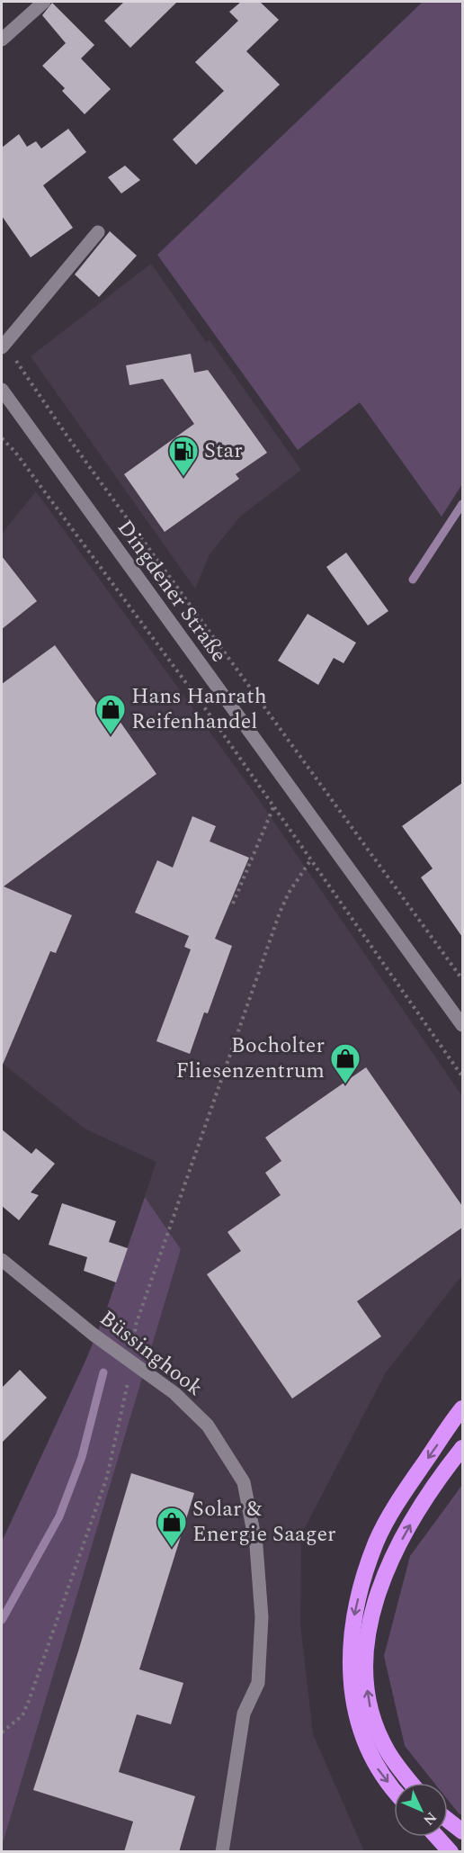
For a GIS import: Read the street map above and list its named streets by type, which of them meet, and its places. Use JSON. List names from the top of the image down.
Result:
{
  "streets": {
    "main road": ["Dingdener Straße", "Büssinghook"]
  },
  "places": {
    "fuel station": ["Star"],
    "shop": ["Hans Hanrath Reifenhandel", "Bocholter Fliesenzentrum", "Solar & Energie Saager"]
  },
  "north": "bottom right"
}
